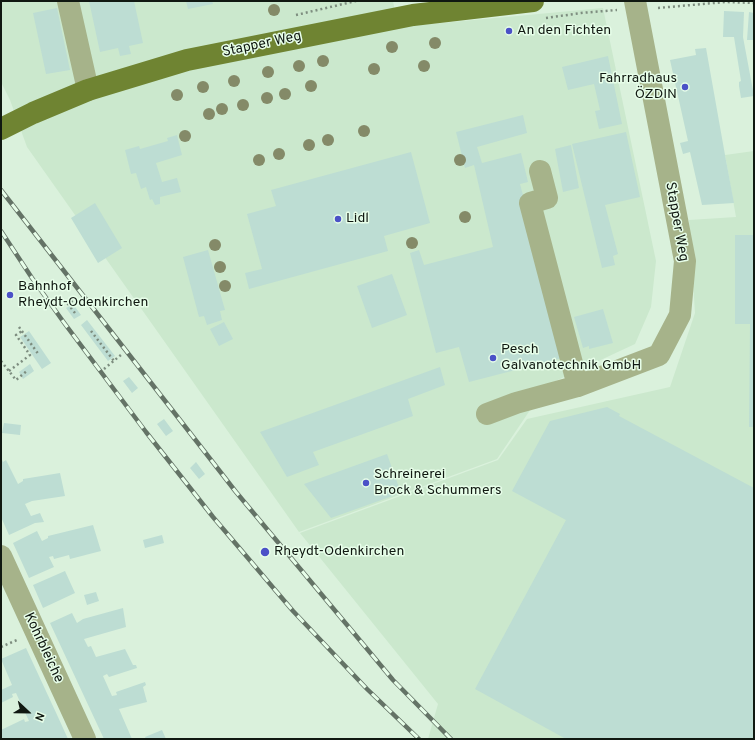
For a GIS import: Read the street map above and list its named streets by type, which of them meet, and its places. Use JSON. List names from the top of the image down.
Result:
{
  "streets": {
    "main road": ["Stapper Weg"],
    "street": ["Kohrbleiche"]
  },
  "places": [
    "An den Fichten",
    "Fahrradhaus ÖZDIN",
    "Lidl",
    "Bahnhof Rheydt-Odenkirchen",
    "Pesch Galvanotechnik GmbH",
    "Schreinerei Brock & Schummers",
    "Rheydt-Odenkirchen"
  ],
  "north": "right"
}
